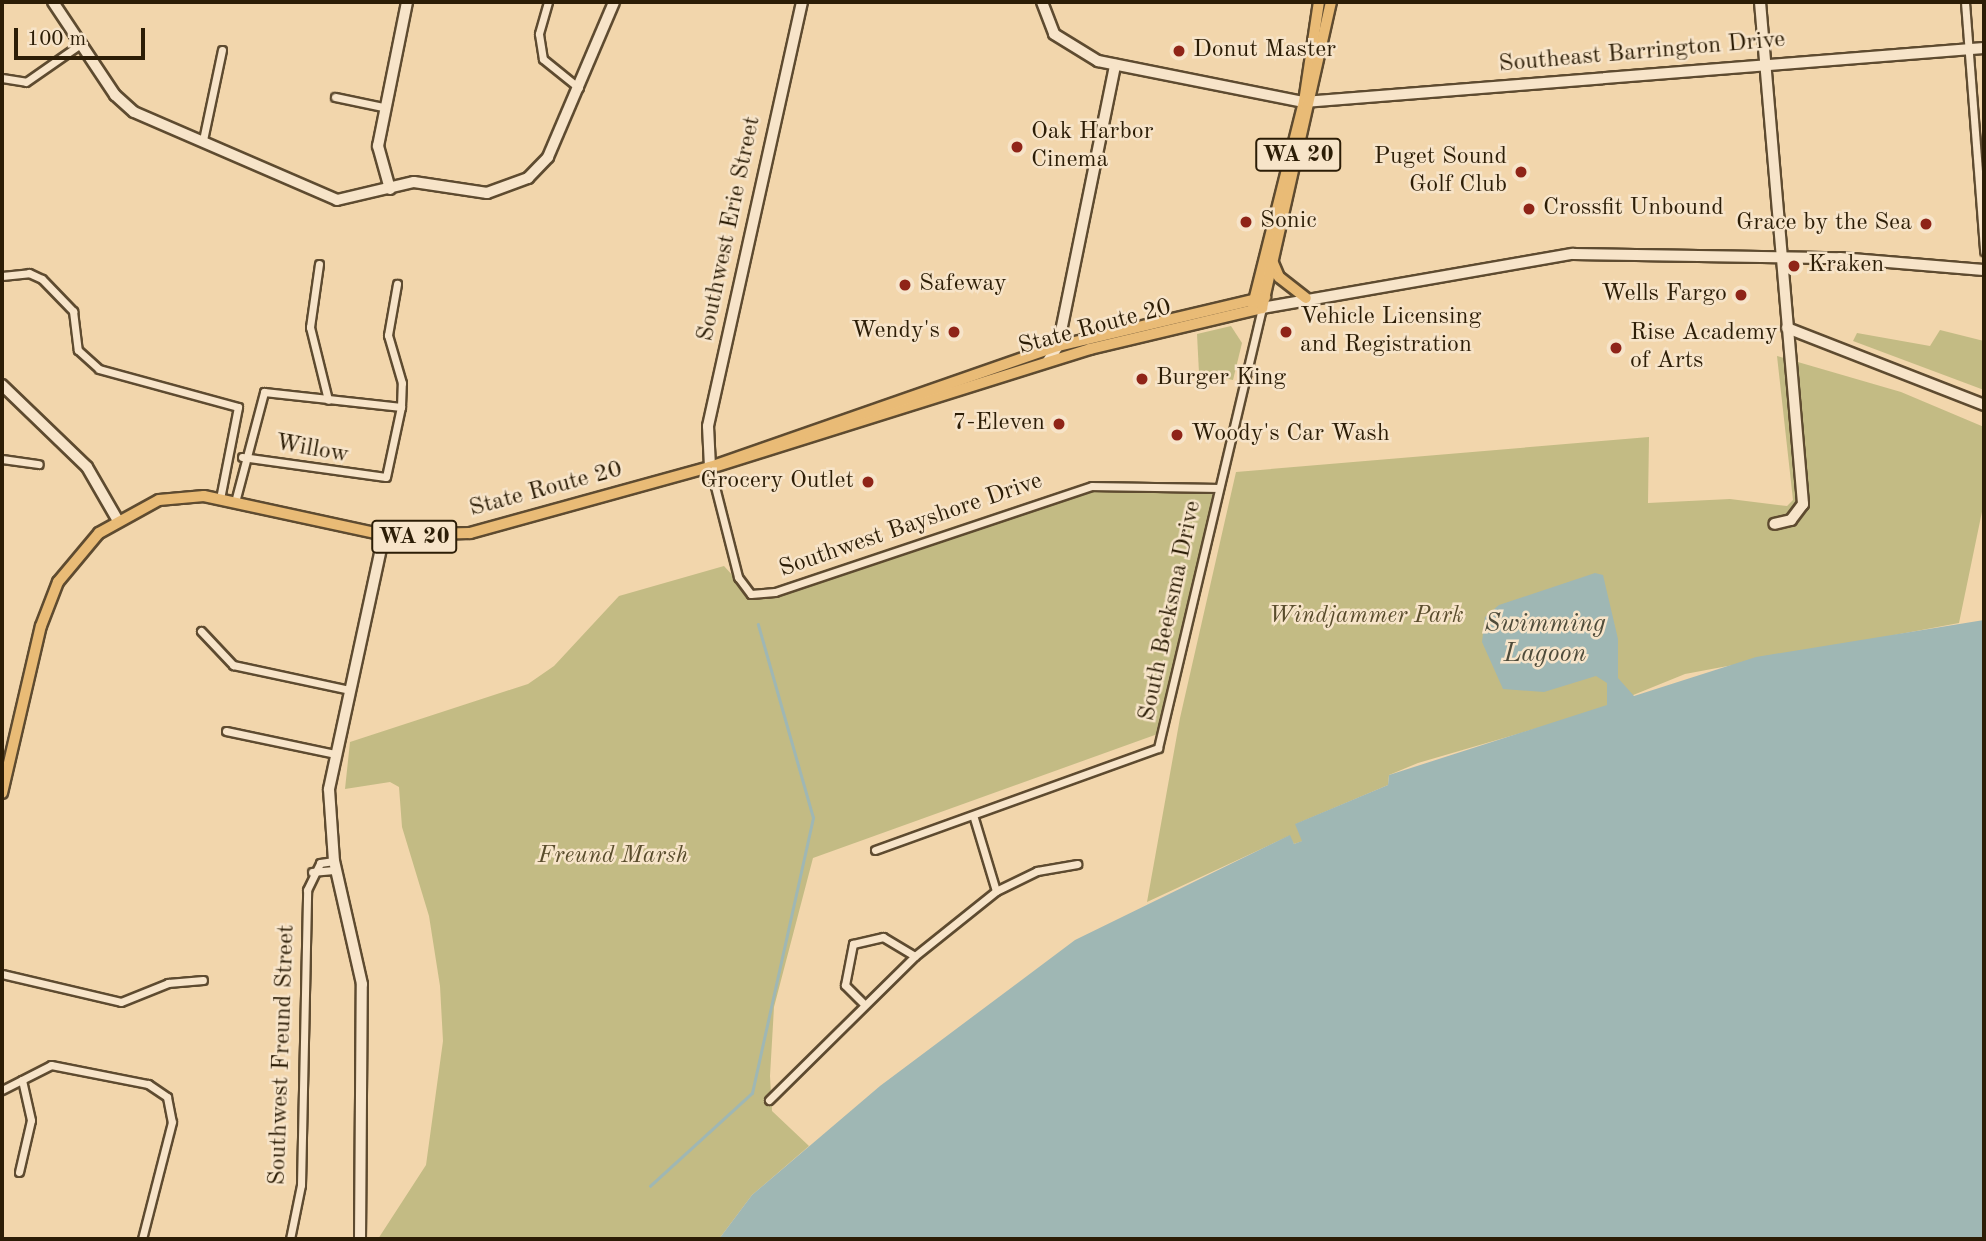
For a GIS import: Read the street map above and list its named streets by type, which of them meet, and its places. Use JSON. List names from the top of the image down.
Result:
{
  "streets": {
    "main road": ["WA 20", "State Route 20"],
    "street": [
      "Southeast Barrington Drive",
      "Southwest Erie Street",
      "Willow",
      "Southwest Bayshore Drive",
      "South Beeksma Drive",
      "Southwest Freund Street"
    ]
  },
  "crossings": [
    ["Southeast Barrington Drive", "WA 20"],
    ["WA 20", "State Route 20"],
    ["WA 20", "South Beeksma Drive"],
    ["Southwest Erie Street", "State Route 20"],
    ["Southwest Erie Street", "Southwest Bayshore Drive"],
    ["State Route 20", "Southwest Bayshore Drive"],
    ["State Route 20", "South Beeksma Drive"],
    ["Southwest Bayshore Drive", "South Beeksma Drive"]
  ],
  "water": ["Swimming Lagoon"],
  "parks": ["Windjammer Park", "Freund Marsh"],
  "places": [
    "Donut Master",
    "Oak Harbor Cinema",
    "Puget Sound Golf Club",
    "Crossfit Unbound",
    "Sonic",
    "Grace by the Sea",
    "Kraken",
    "Safeway",
    "Wells Fargo",
    "Wendy's",
    "Vehicle Licensing and Registration",
    "Rise Academy of Arts",
    "Burger King",
    "7-Eleven",
    "Woody's Car Wash",
    "Grocery Outlet"
  ],
  "scale_bar": "100 m"
}
